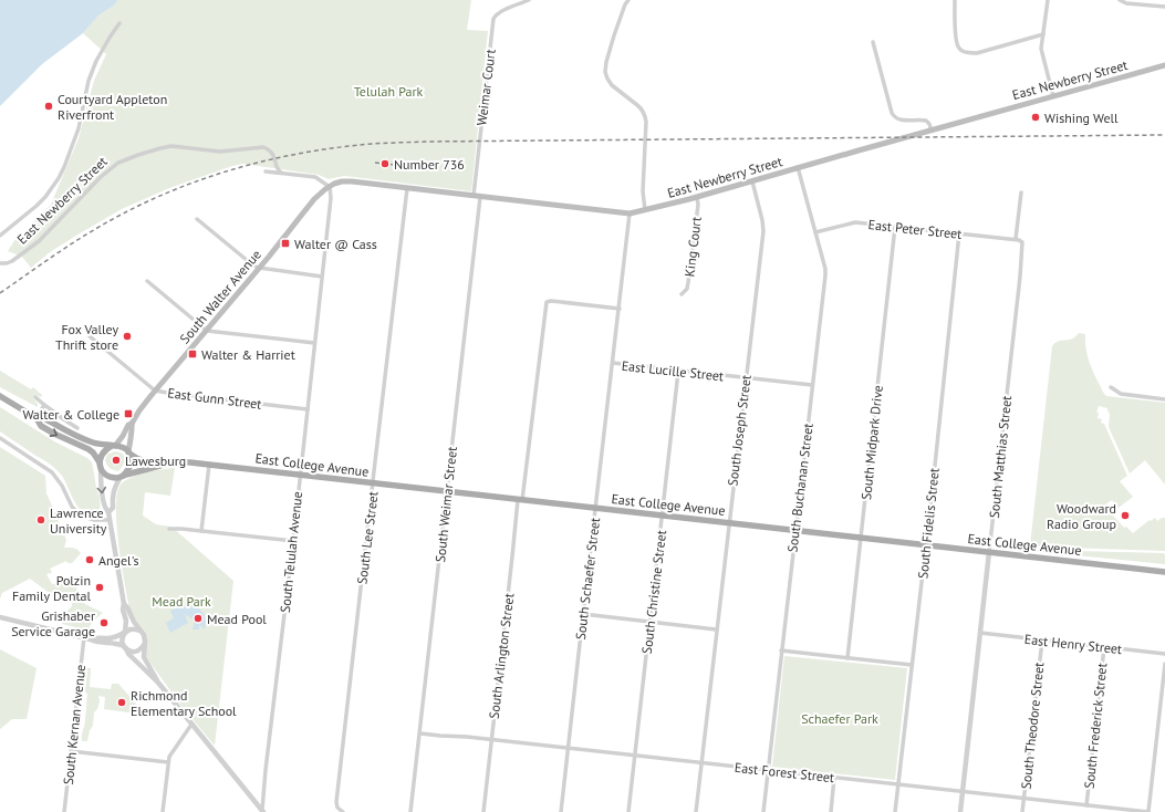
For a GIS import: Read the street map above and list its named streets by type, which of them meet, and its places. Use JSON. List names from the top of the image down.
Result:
{
  "streets": {
    "main road": ["East Newberry Street", "South Walter Avenue", "East College Avenue"],
    "street": [
      "Weimar Court",
      "East Peter Street",
      "King Court",
      "East Lucille Street",
      "East Gunn Street",
      "South Joseph Street",
      "South Midpark Drive",
      "South Matthias Street",
      "South Buchanan Street",
      "South Weimar Street",
      "South Fidelis Street",
      "South Lee Street",
      "South Telulah Avenue",
      "South Schaefer Street",
      "South Christine Street",
      "East Henry Street",
      "South Arlington Street",
      "South Kernan Avenue",
      "South Theodore Street",
      "South Frederick Street",
      "East Forest Street"
    ]
  },
  "crossings": [
    ["East Newberry Street", "Weimar Court"],
    ["East Newberry Street", "King Court"],
    ["East Newberry Street", "South Walter Avenue"],
    ["East Newberry Street", "South Joseph Street"],
    ["East Newberry Street", "South Buchanan Street"],
    ["East Newberry Street", "South Weimar Street"],
    ["East Newberry Street", "South Lee Street"],
    ["East Newberry Street", "South Telulah Avenue"],
    ["East Newberry Street", "South Schaefer Street"],
    ["East Peter Street", "South Midpark Drive"],
    ["East Peter Street", "South Matthias Street"],
    ["East Peter Street", "South Buchanan Street"],
    ["East Peter Street", "South Fidelis Street"],
    ["South Walter Avenue", "East Gunn Street"],
    ["South Walter Avenue", "East College Avenue"],
    ["South Walter Avenue", "South Telulah Avenue"],
    ["East Lucille Street", "South Joseph Street"],
    ["East Lucille Street", "South Buchanan Street"],
    ["East Lucille Street", "South Schaefer Street"],
    ["East Lucille Street", "South Christine Street"],
    ["East Gunn Street", "South Telulah Avenue"],
    ["South Joseph Street", "East College Avenue"],
    ["South Joseph Street", "East Forest Street"],
    ["South Midpark Drive", "East College Avenue"],
    ["South Matthias Street", "East College Avenue"],
    ["South Matthias Street", "East Henry Street"],
    ["South Matthias Street", "East Forest Street"],
    ["East College Avenue", "South Buchanan Street"],
    ["East College Avenue", "South Weimar Street"],
    ["East College Avenue", "South Fidelis Street"],
    ["East College Avenue", "South Lee Street"],
    ["East College Avenue", "South Telulah Avenue"],
    ["East College Avenue", "South Schaefer Street"],
    ["East College Avenue", "South Christine Street"],
    ["East College Avenue", "South Arlington Street"],
    ["South Buchanan Street", "East Forest Street"],
    ["South Weimar Street", "East Forest Street"],
    ["South Fidelis Street", "East Forest Street"],
    ["South Schaefer Street", "South Arlington Street"],
    ["South Schaefer Street", "East Forest Street"],
    ["South Christine Street", "East Forest Street"],
    ["East Henry Street", "South Theodore Street"],
    ["East Henry Street", "South Frederick Street"],
    ["South Arlington Street", "East Forest Street"],
    ["South Theodore Street", "East Forest Street"],
    ["South Frederick Street", "East Forest Street"]
  ],
  "parks": ["Telulah Park", "Mead Park", "Schaefer Park"],
  "places": {
    "other": [
      "Courtyard Appleton Riverfront",
      "Wishing Well",
      "Number 736",
      "Fox Valley Thrift store",
      "Lawesburg",
      "Woodward Radio Group",
      "Lawrence University",
      "Angel's",
      "Polzin Family Dental",
      "Mead Pool",
      "Grishaber Service Garage",
      "Richmond Elementary School"
    ],
    "transit": ["Walter @ Cass", "Walter & Harriet", "Walter & College"]
  }
}
